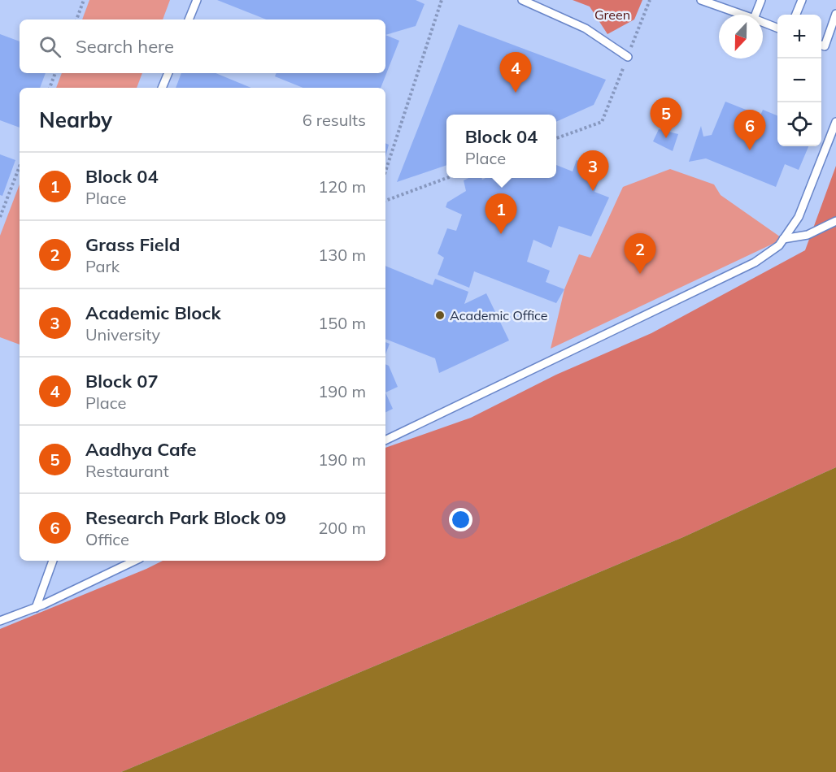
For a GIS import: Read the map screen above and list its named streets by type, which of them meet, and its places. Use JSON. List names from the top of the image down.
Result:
{
  "parks": ["Green"],
  "places": ["Academic Office"],
  "north": "bottom",
  "page": {
    "map_buttons": ["+", "−"],
    "search": "Search here",
    "pins": [
      "4",
      "5",
      "6",
      "3",
      "1",
      "2"
    ],
    "heading": ["Nearby", "6 results"],
    "popup": ["Block 04", "Place"],
    "list": [
      {
        "mark": "1",
        "name": "Block 04",
        "note": "Place",
        "value": "120 m"
      },
      {
        "mark": "2",
        "name": "Grass Field",
        "note": "Park",
        "value": "130 m"
      },
      {
        "mark": "3",
        "name": "Academic Block",
        "note": "University",
        "value": "150 m"
      },
      {
        "mark": "4",
        "name": "Block 07",
        "note": "Place",
        "value": "190 m"
      },
      {
        "mark": "5",
        "name": "Aadhya Cafe",
        "note": "Restaurant",
        "value": "190 m"
      },
      {
        "mark": "6",
        "name": "Research Park Block 09",
        "note": "Office",
        "value": "200 m"
      }
    ]
  }
}
